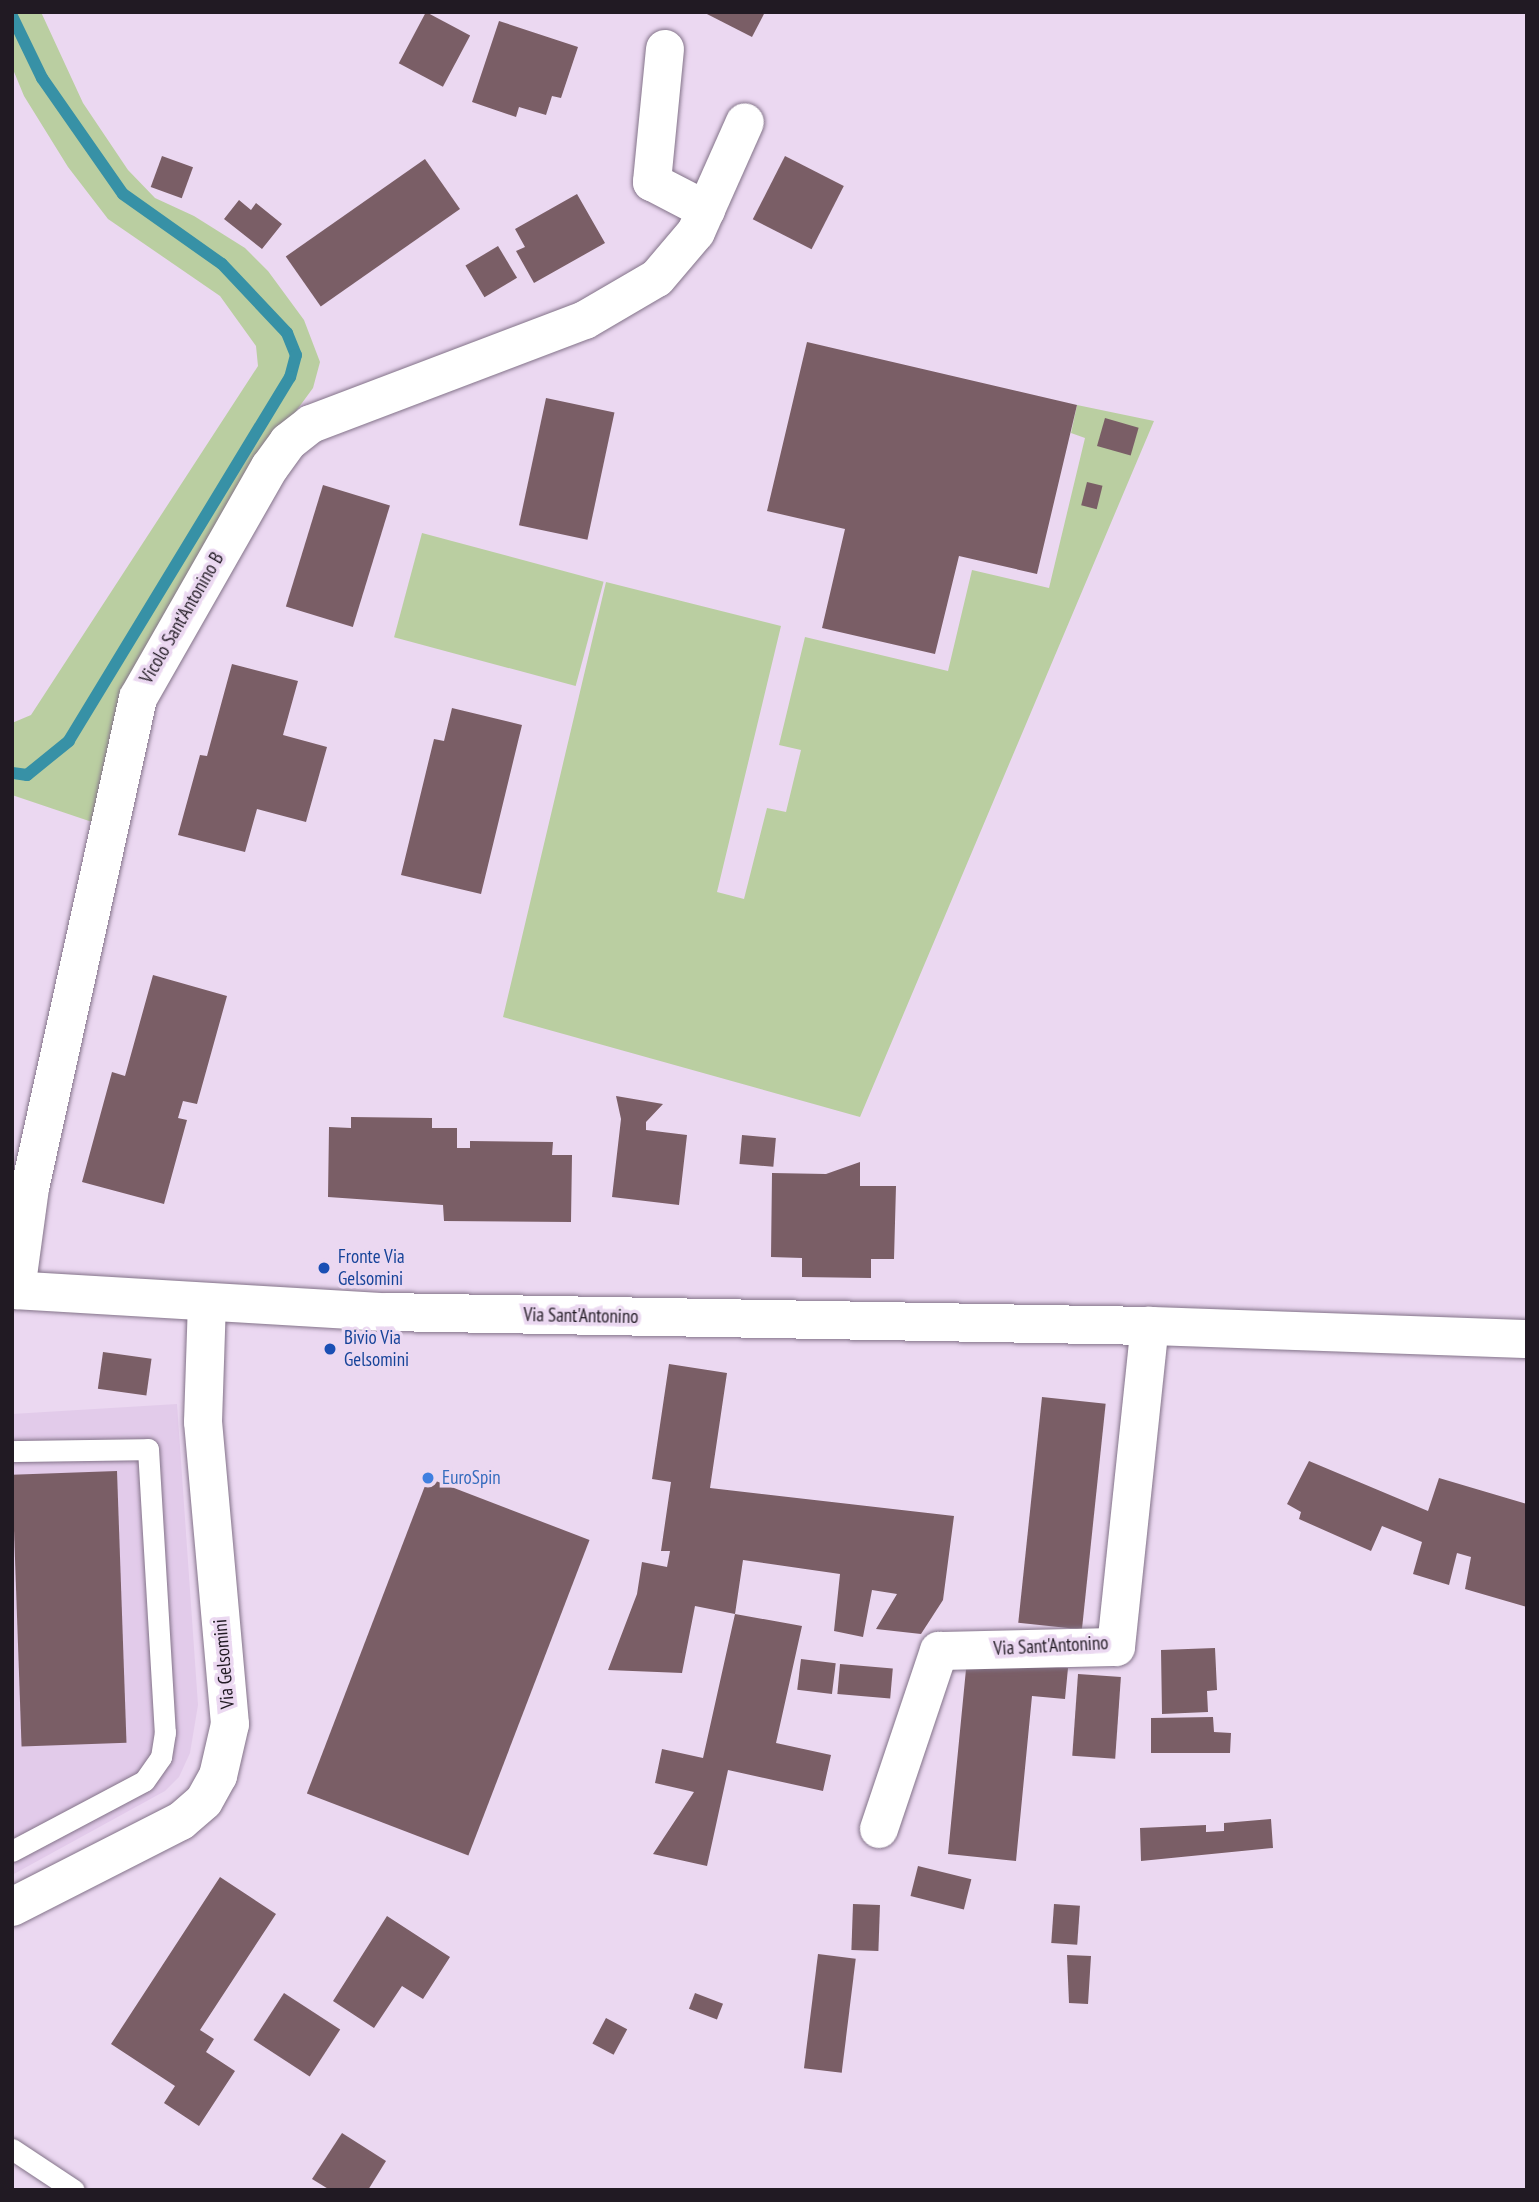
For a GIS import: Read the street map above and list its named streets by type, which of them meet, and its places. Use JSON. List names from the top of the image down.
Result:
{
  "streets": {
    "street": ["Vicolo Sant'Antonino B", "Via Sant'Antonino", "Via Gelsomini"]
  },
  "crossings": [
    ["Vicolo Sant'Antonino B", "Via Sant'Antonino"],
    ["Via Sant'Antonino", "Via Gelsomini"]
  ],
  "places": ["Fronte Via Gelsomini", "Bivio Via Gelsomini", "EuroSpin"]
}
